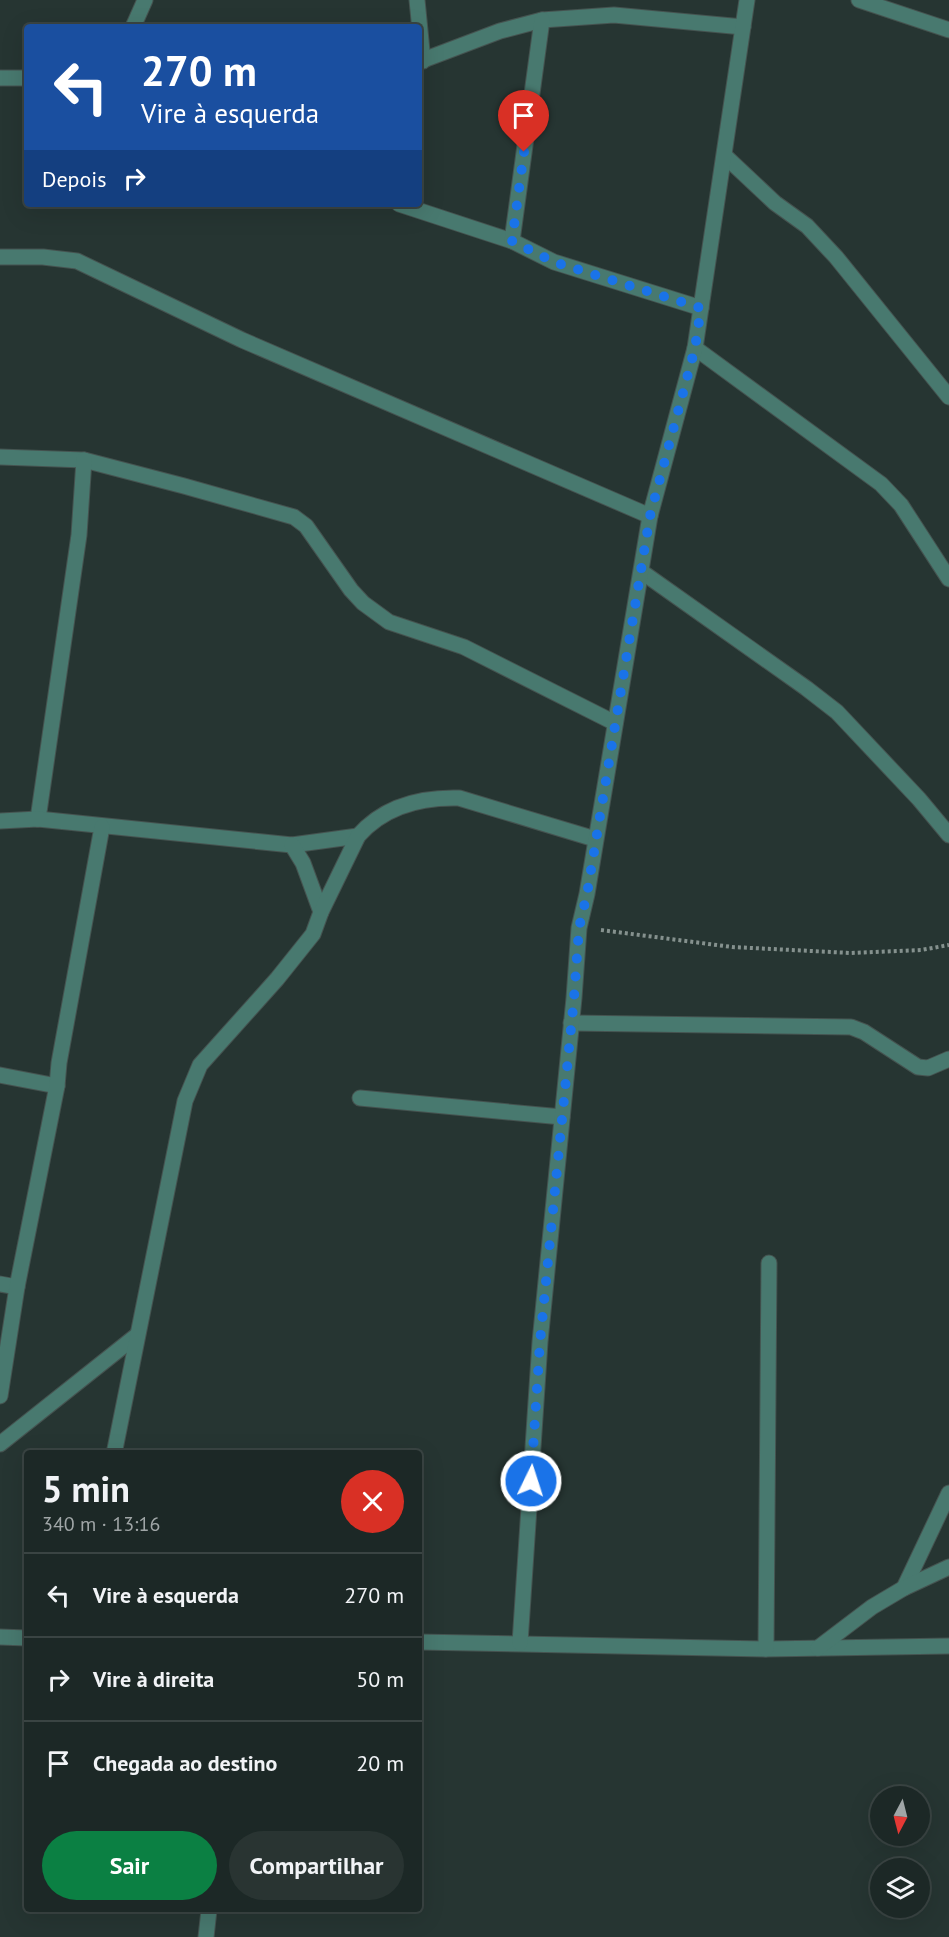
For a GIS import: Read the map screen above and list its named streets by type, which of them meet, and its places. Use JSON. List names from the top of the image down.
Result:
{
  "north": "bottom",
  "page": {
    "turn": ["270 m", "Vire à esquerda"],
    "then": "Depois",
    "heading": ["5 min", "340 m · 13:16"],
    "list": [
      {
        "name": "Vire à esquerda",
        "value": "270 m"
      },
      {
        "name": "Vire à direita",
        "value": "50 m"
      },
      {
        "name": "Chegada ao destino",
        "value": "20 m"
      }
    ],
    "buttons": ["Sair", "Compartilhar"]
  }
}
